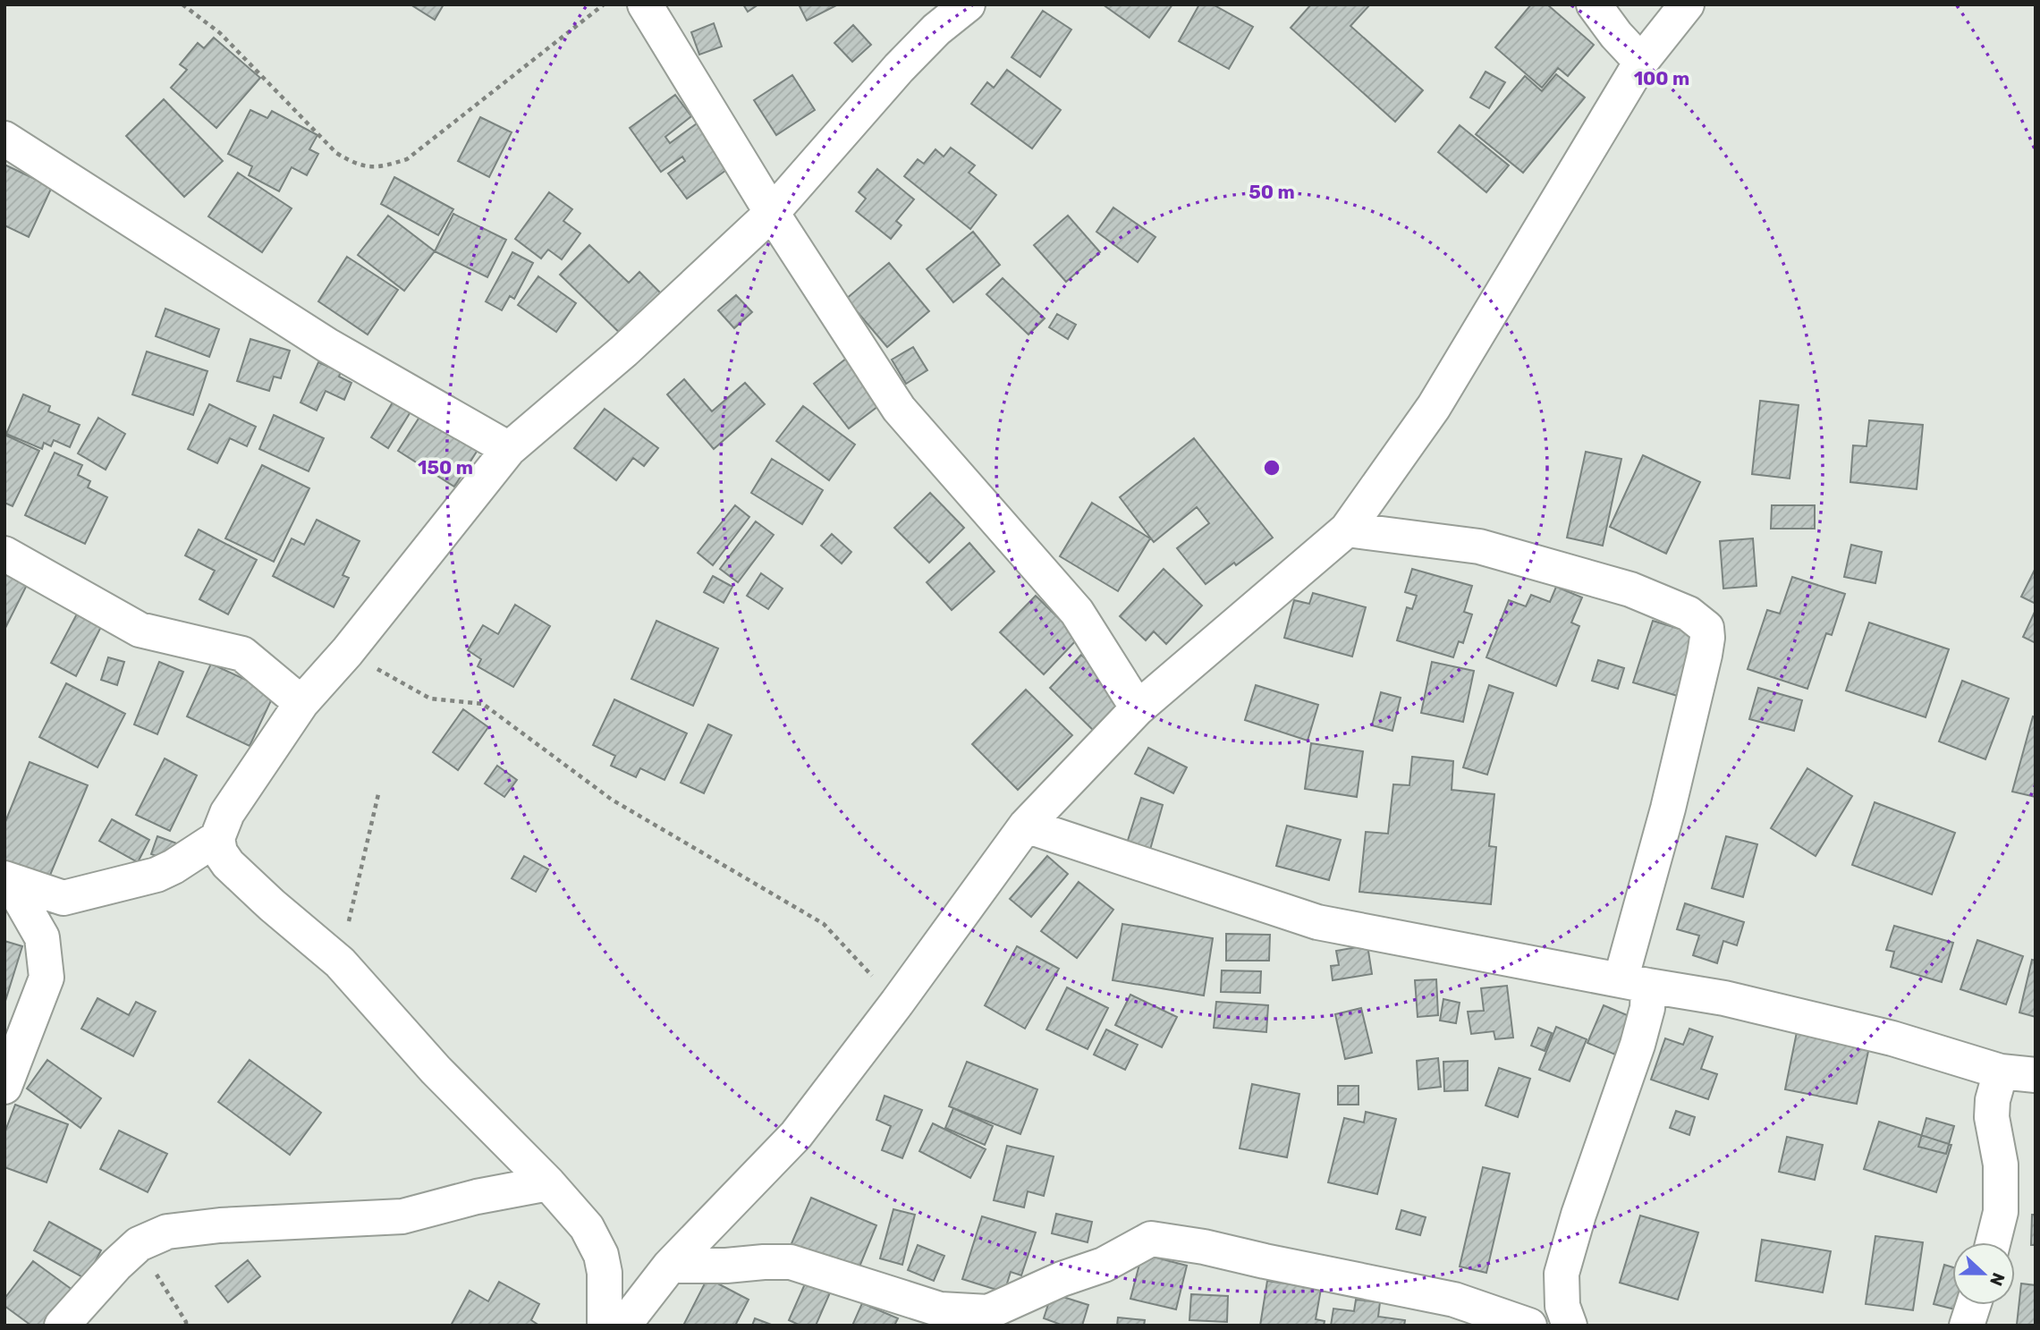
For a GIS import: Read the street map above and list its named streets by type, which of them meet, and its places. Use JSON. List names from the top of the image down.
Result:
{
  "north": "right",
  "rings": ["100 m", "50 m", "150 m"]
}
